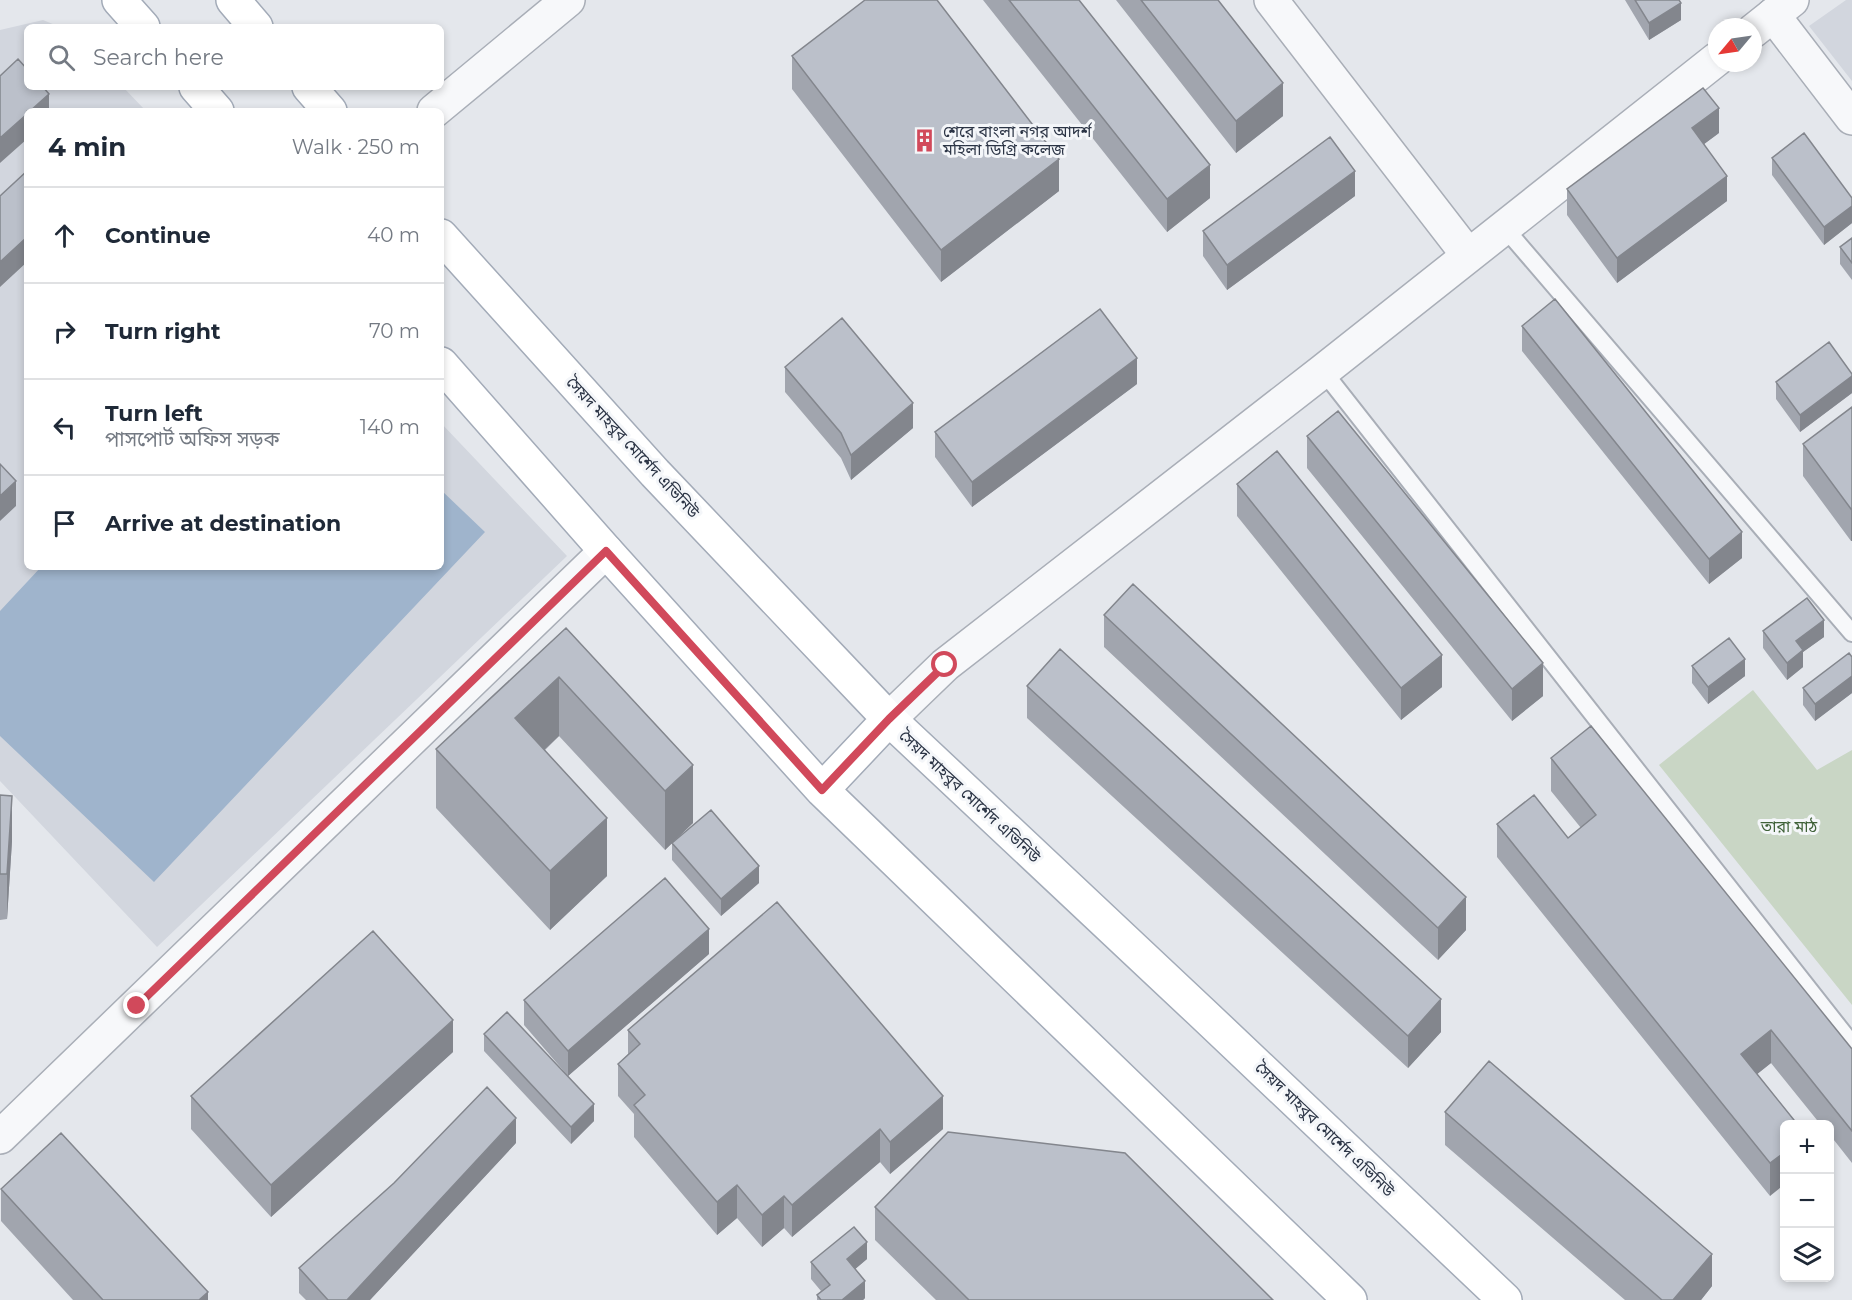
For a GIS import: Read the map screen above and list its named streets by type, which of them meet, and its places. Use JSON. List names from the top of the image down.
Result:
{
  "streets": {
    "main road": ["সৈয়দ মাহবুব মোর্শেদ এভিনিউ"]
  },
  "parks": ["তারা মাঠ"],
  "places": {
    "building": ["শেরে বাংলা নগর আদর্শ মহিলা ডিগ্রি কলেজ"]
  },
  "north": "bottom left",
  "page": {
    "search": "Search here",
    "heading": ["4 min", "Walk · 250 m"],
    "list": [
      ["Continue", "40 m"],
      ["Turn right", "70 m"],
      ["Turn left", "পাসপোর্ট অফিস সড়ক", "140 m"],
      "Arrive at destination"
    ],
    "map_buttons": ["+", "−"]
  }
}
